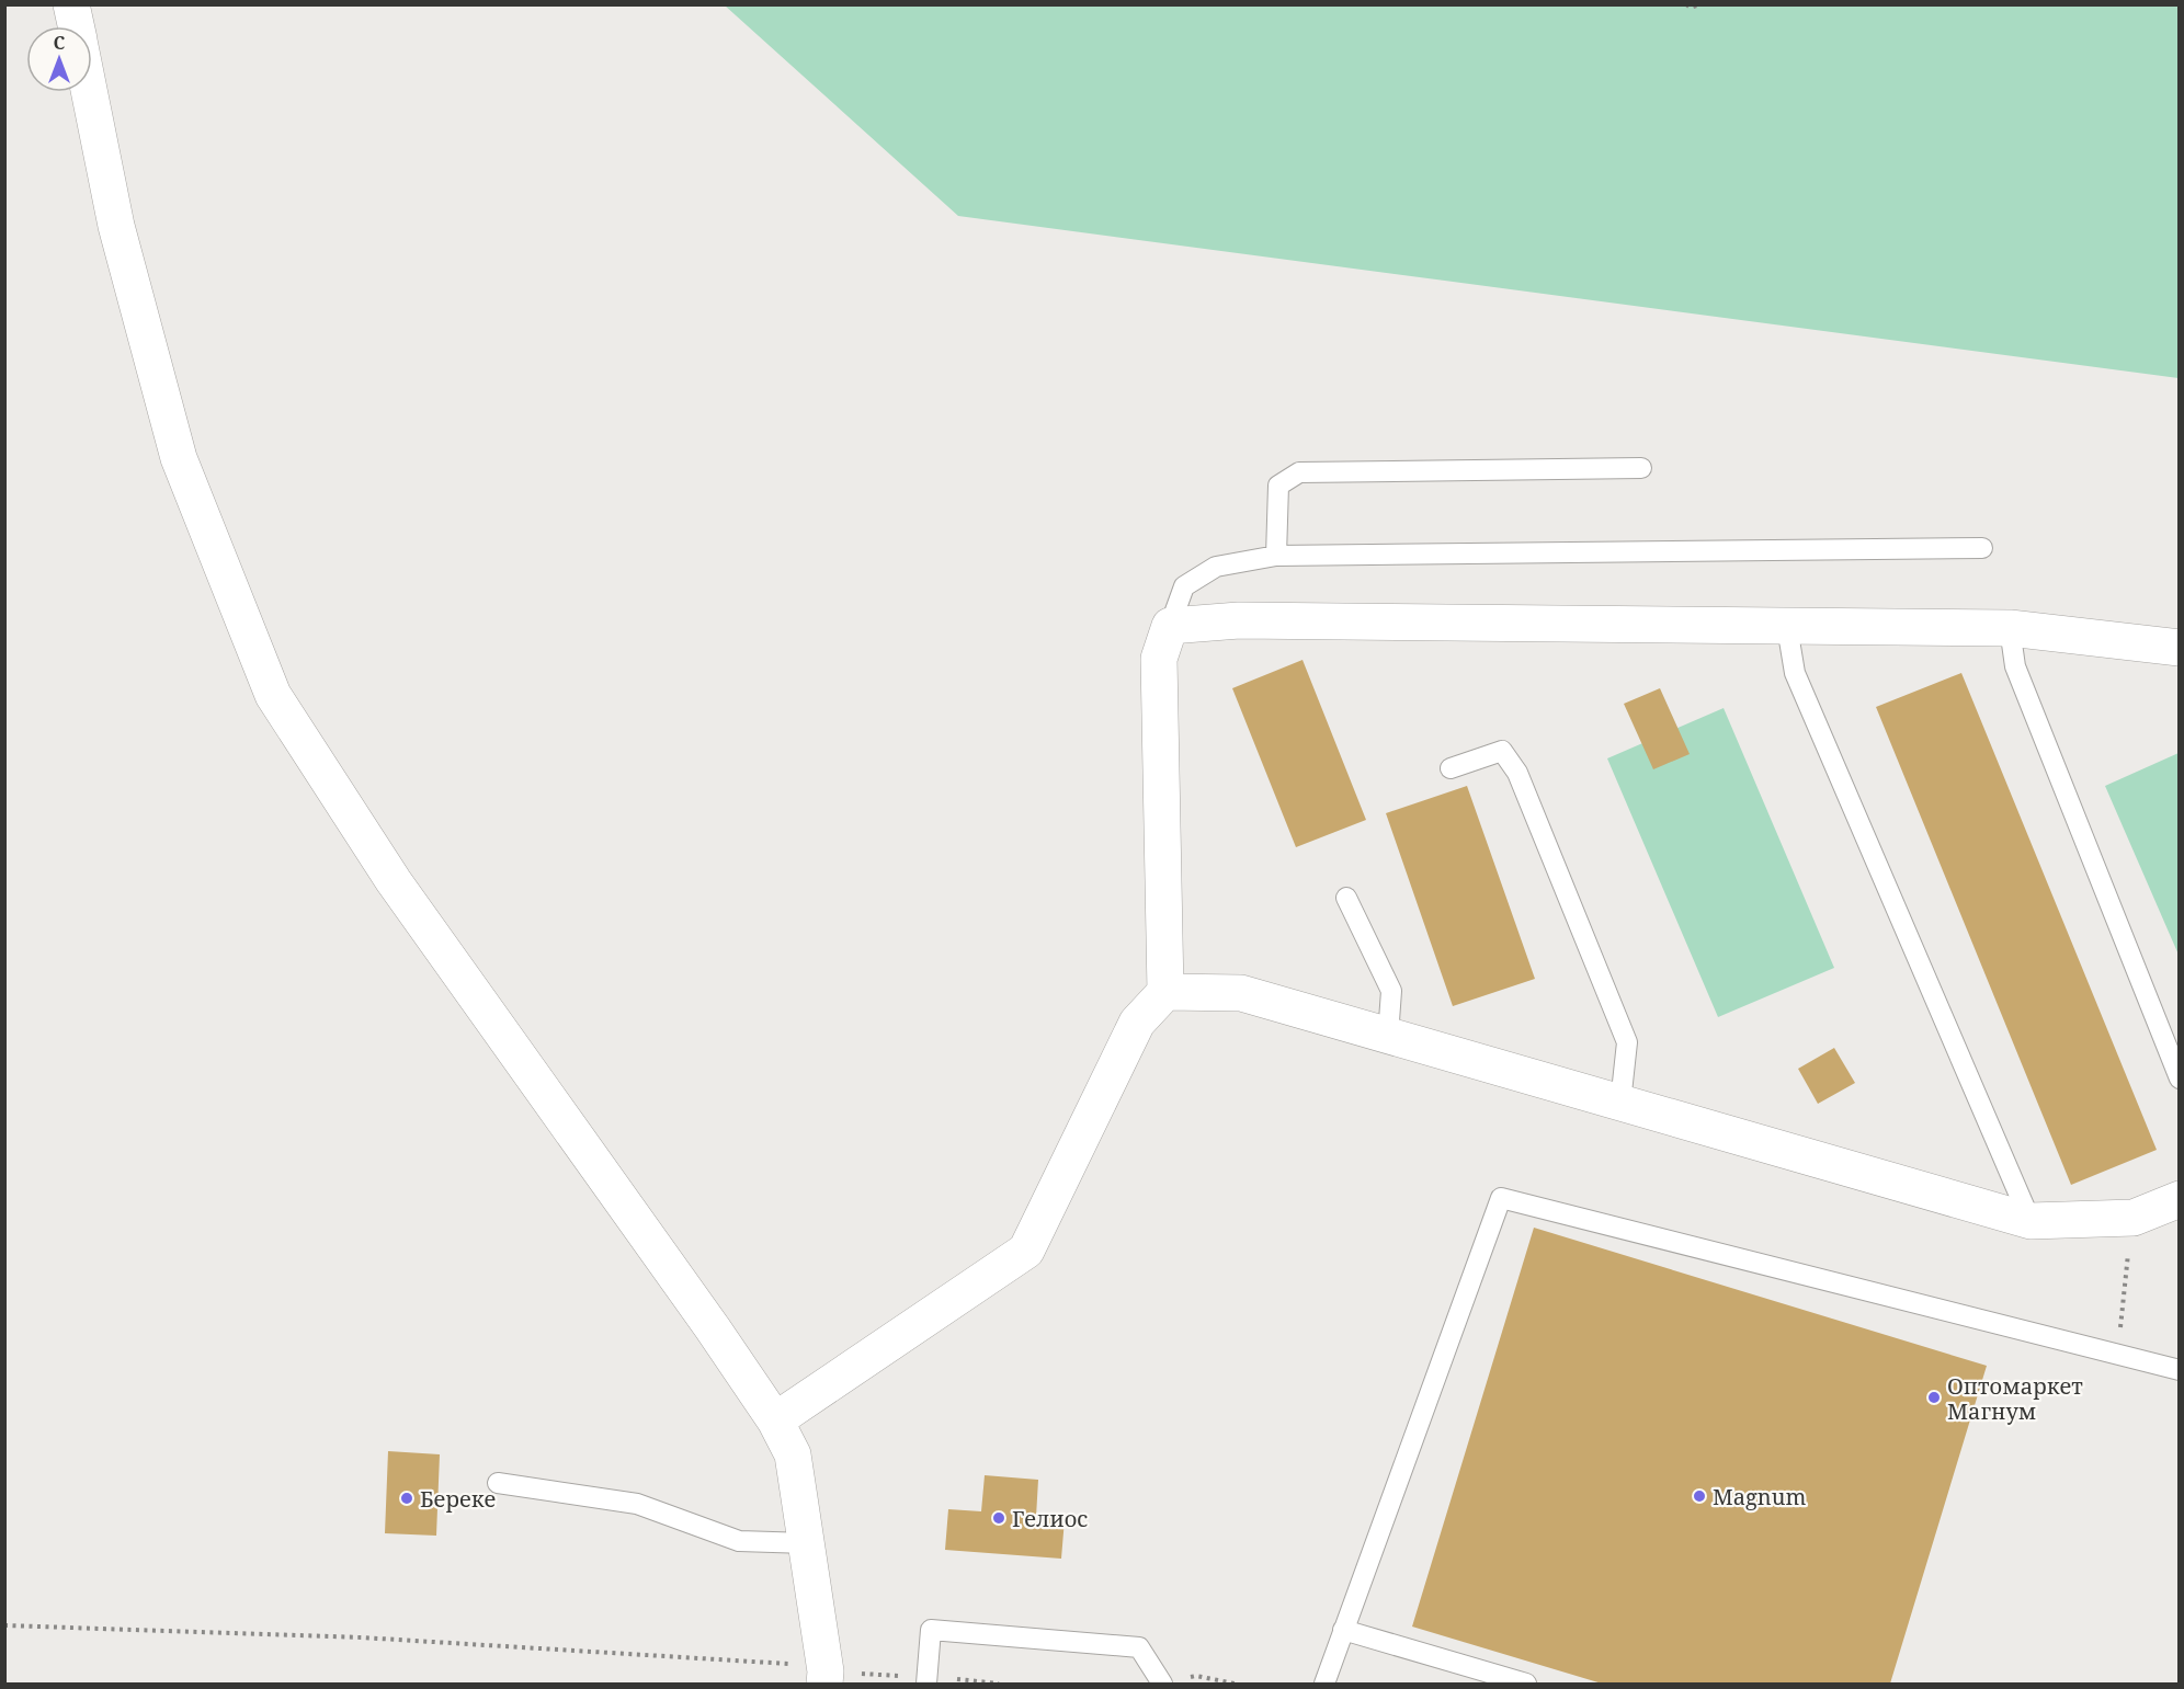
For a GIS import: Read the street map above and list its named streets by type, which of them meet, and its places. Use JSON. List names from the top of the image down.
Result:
{
  "places": [
    "Оптомаркет Магнум",
    "Magnum",
    "Береке",
    "Гелиос"
  ],
  "north": "top"
}
